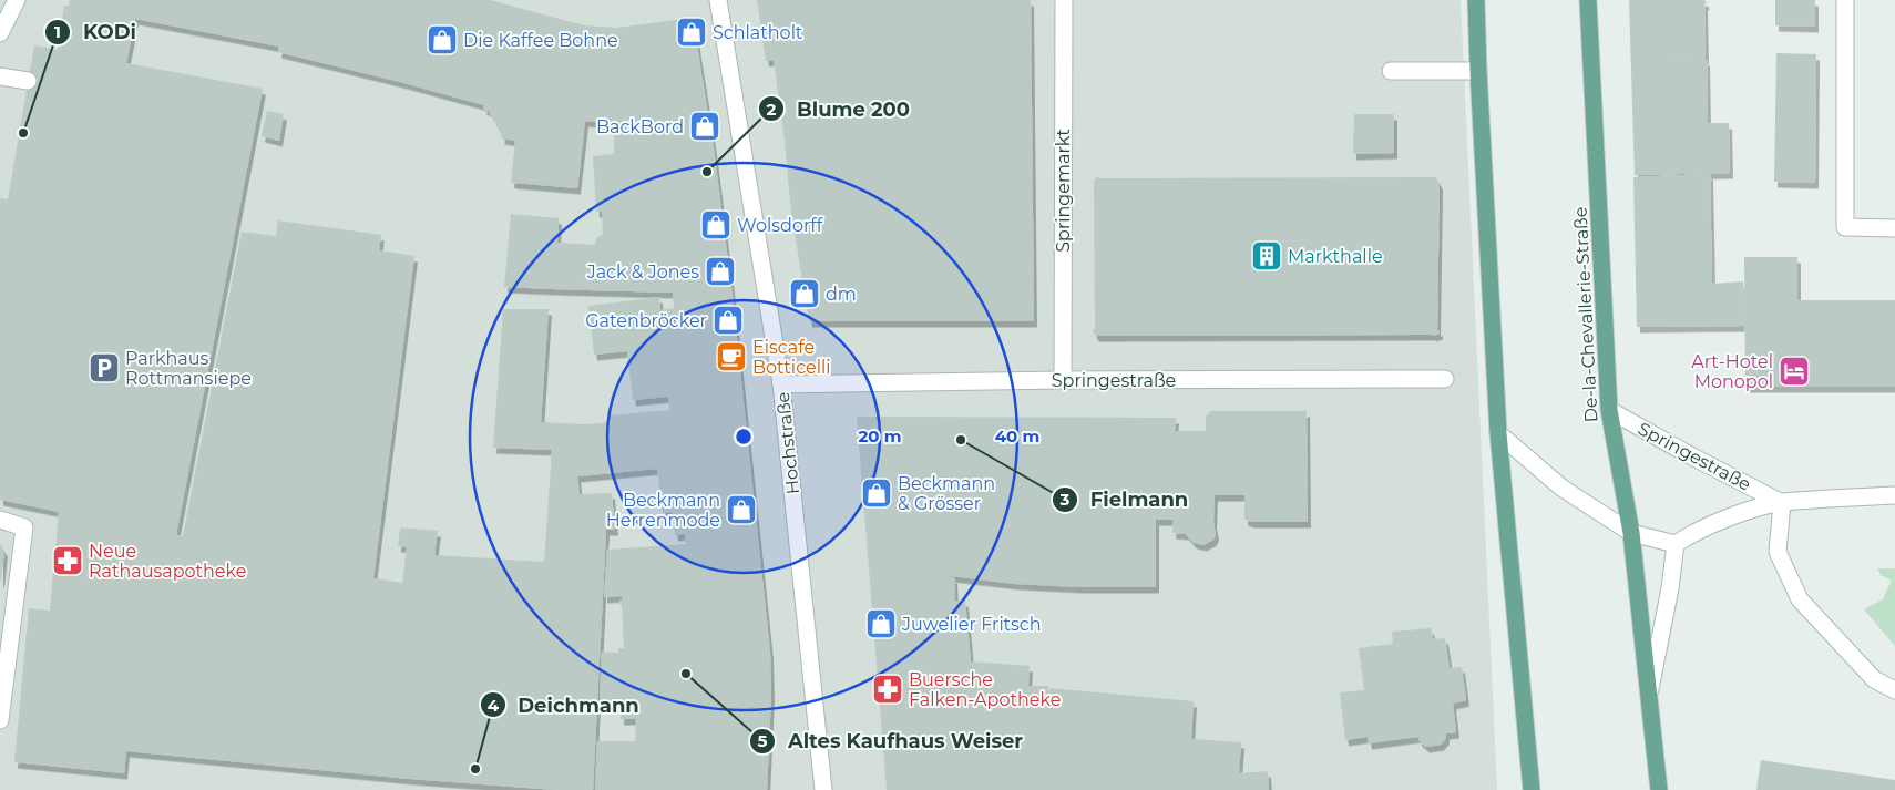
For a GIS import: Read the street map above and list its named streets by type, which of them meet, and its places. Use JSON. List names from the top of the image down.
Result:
{
  "streets": {
    "main road": ["De-la-Chevallerie-Straße"],
    "street": ["Springemarkt", "Springestraße", "Hochstraße"]
  },
  "crossings": [
    ["Springemarkt", "Springestraße"],
    ["De-la-Chevallerie-Straße", "Springestraße"],
    ["Springestraße", "Hochstraße"]
  ],
  "places": {
    "shop": [
      "Schlatholt",
      "Die Kaffee Bohne",
      "BackBord",
      "Wolsdorff",
      "Jack & Jones",
      "dm",
      "Gatenbröcker",
      "Beckmann & Grösser",
      "Beckmann Herrenmode",
      "Juwelier Fritsch"
    ],
    "other": [
      "KODi",
      "Blume 200",
      "Fielmann",
      "Altes Kaufhaus Weiser",
      "Deichmann"
    ],
    "building": ["Markthalle"],
    "cafe": ["Eiscafe Botticelli"],
    "parking": ["Parkhaus Rottmansiepe"],
    "hotel": ["Art-Hotel Monopol"],
    "pharmacy": ["Neue Rathausapotheke", "Buersche Falken-Apotheke"]
  },
  "rings": ["20 m", "40 m"]
}
